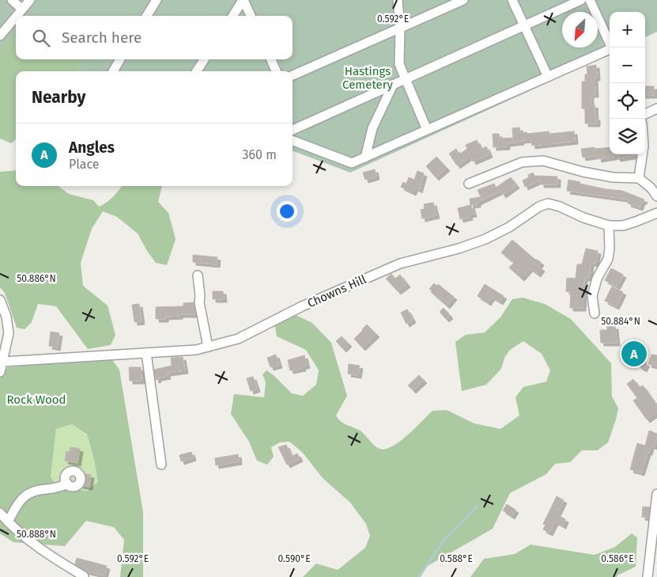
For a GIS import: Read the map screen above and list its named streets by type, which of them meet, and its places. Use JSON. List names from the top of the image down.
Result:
{
  "streets": {
    "street": ["Chowns Hill"]
  },
  "parks": ["Hastings Cemetery", "Rock Wood"],
  "north": "bottom left",
  "page": {
    "map_buttons": ["+", "−"],
    "search": "Search here",
    "heading": "Nearby",
    "list": [
      {
        "mark": "A",
        "name": "Angles",
        "note": "Place",
        "value": "360 m"
      }
    ],
    "pins": "A"
  },
  "coordinates": [
    "0.592°E",
    "50.886°N",
    "50.884°N",
    "50.888°N",
    "0.590°E",
    "0.588°E",
    "0.586°E"
  ]
}
